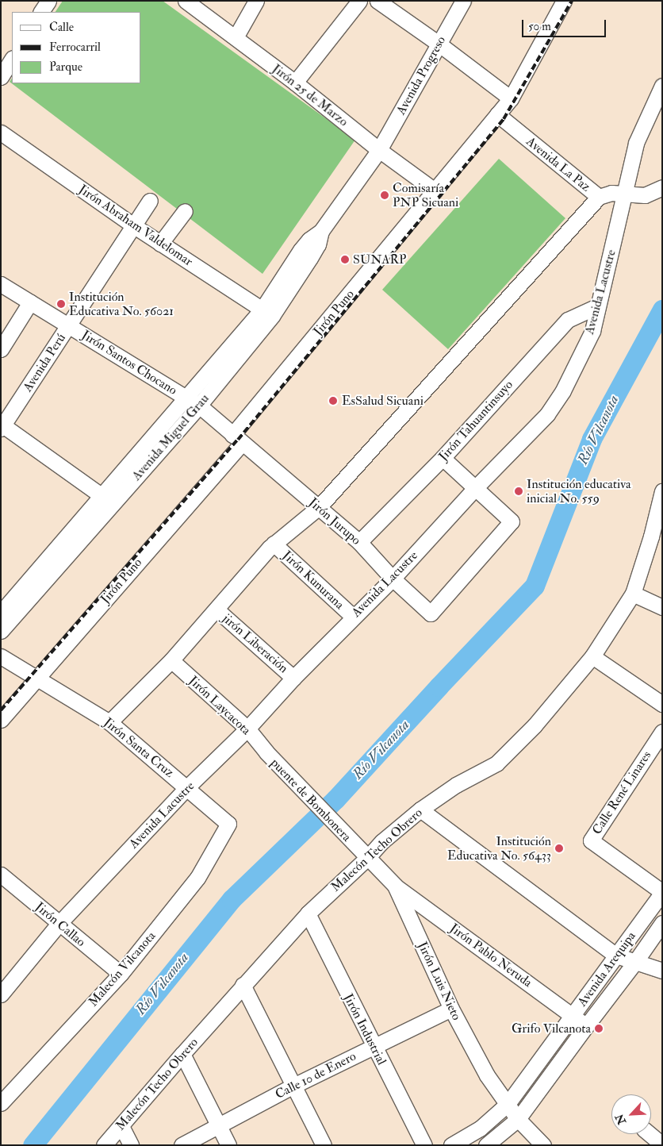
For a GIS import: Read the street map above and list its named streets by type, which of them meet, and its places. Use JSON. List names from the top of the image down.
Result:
{
  "streets": {
    "street": [
      "Avenida Progreso",
      "Jirón 25 de Marzo",
      "Avenida La Paz",
      "Jirón Abraham Valdelomar",
      "Avenida Lacustre",
      "Jirón Puno",
      "Avenida Perú",
      "Jirón Santos Chocano",
      "Jirón Tahuantinsuyo",
      "Avenida Miguel Grau",
      "Jirón Jurupo",
      "Jirón Kunurana",
      "jirón Liberación",
      "Jirón Laycacota",
      "Jirón Santa Cruz",
      "Calle René Linares",
      "puente de Bombonera",
      "Malecón Techo Obrero",
      "Jirón Callao",
      "Jirón Pablo Neruda",
      "Malecón Vilcanota",
      "Avenida Arequipa",
      "Jirón Luis Nieto",
      "Jirón Industrial",
      "Calle 10 de Enero"
    ]
  },
  "crossings": [
    ["Avenida Progreso", "Jirón 25 de Marzo"],
    ["Avenida Progreso", "Avenida Miguel Grau"],
    ["Jirón 25 de Marzo", "Jirón Puno"],
    ["Jirón 25 de Marzo", "Avenida Miguel Grau"],
    ["Avenida La Paz", "Avenida Lacustre"],
    ["Avenida La Paz", "Jirón Puno"],
    ["Jirón Abraham Valdelomar", "Avenida Perú"],
    ["Jirón Abraham Valdelomar", "Avenida Miguel Grau"],
    ["Avenida Lacustre", "Jirón Tahuantinsuyo"],
    ["Avenida Lacustre", "Jirón Jurupo"],
    ["Avenida Lacustre", "Jirón Kunurana"],
    ["Avenida Lacustre", "jirón Liberación"],
    ["Avenida Lacustre", "Jirón Laycacota"],
    ["Avenida Lacustre", "Jirón Santa Cruz"],
    ["Avenida Lacustre", "Jirón Callao"],
    ["Jirón Puno", "Jirón Santos Chocano"],
    ["Jirón Puno", "Jirón Jurupo"],
    ["Jirón Puno", "Jirón Santa Cruz"],
    ["Avenida Perú", "Jirón Santos Chocano"],
    ["Jirón Santos Chocano", "Avenida Miguel Grau"],
    ["Jirón Santos Chocano", "Jirón Jurupo"],
    ["Jirón Tahuantinsuyo", "Jirón Jurupo"],
    ["Jirón Laycacota", "puente de Bombonera"],
    ["Jirón Santa Cruz", "Malecón Vilcanota"],
    ["Calle René Linares", "Avenida Arequipa"],
    ["puente de Bombonera", "Jirón Luis Nieto"],
    ["Malecón Techo Obrero", "Jirón Luis Nieto"],
    ["Malecón Techo Obrero", "Jirón Industrial"],
    ["Jirón Callao", "Malecón Vilcanota"],
    ["Jirón Pablo Neruda", "Avenida Arequipa"],
    ["Jirón Pablo Neruda", "Jirón Luis Nieto"],
    ["Avenida Arequipa", "Jirón Luis Nieto"],
    ["Jirón Luis Nieto", "Calle 10 de Enero"],
    ["Jirón Industrial", "Calle 10 de Enero"]
  ],
  "water": ["Río Vilcanota"],
  "places": [
    "Comisaría PNP Sicuani",
    "SUNARP",
    "Institución Educativa No. 56021",
    "EsSalud Sicuani",
    "Institución educativa inicial No. 559",
    "Institución Educativa No. 56433",
    "Grifo Vilcanota"
  ],
  "legend": ["Calle", "Ferrocarril", "Parque"],
  "scale_bar": "50 m",
  "north": "bottom left"
}
